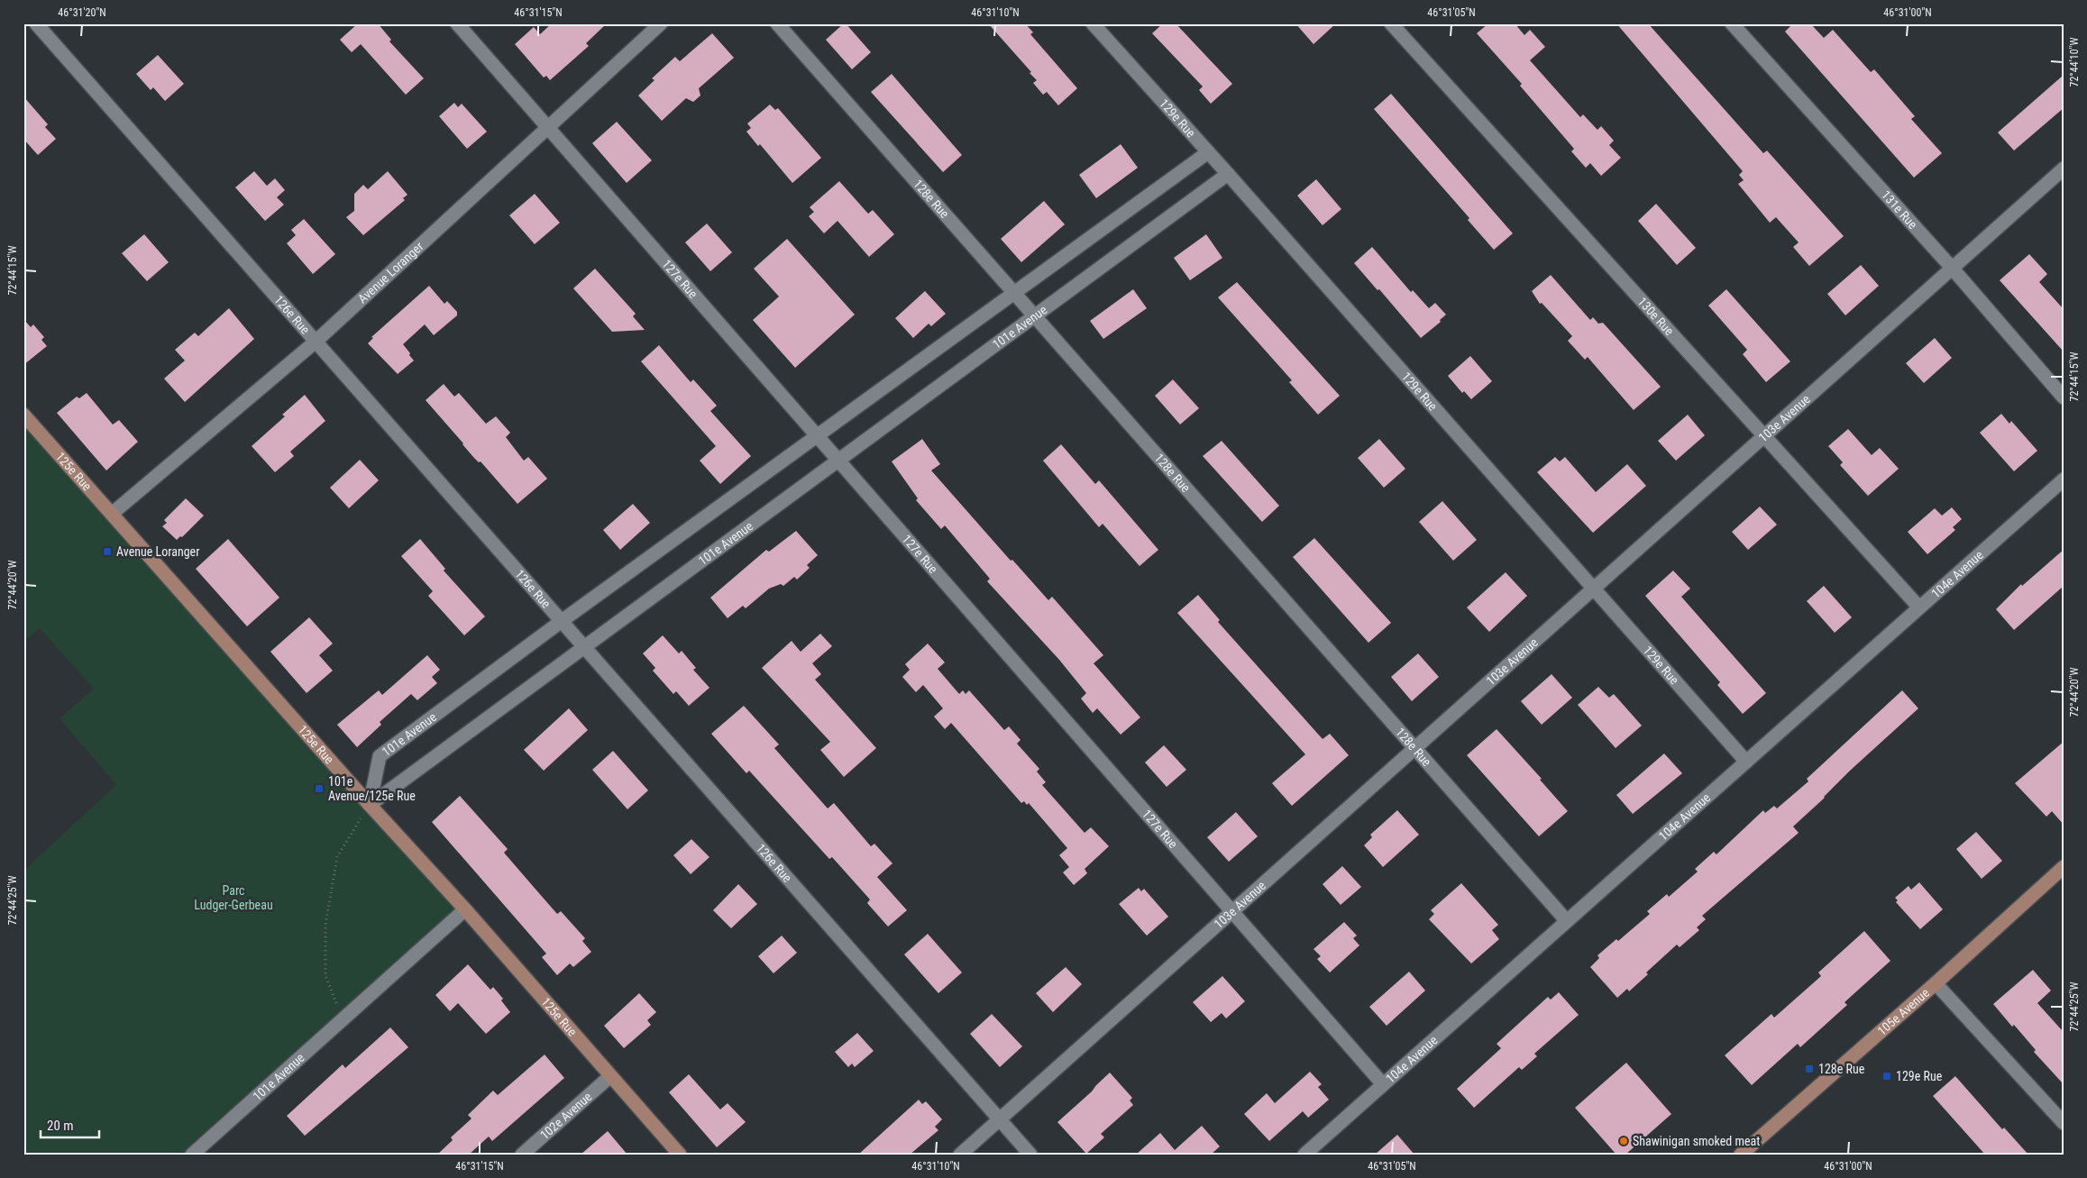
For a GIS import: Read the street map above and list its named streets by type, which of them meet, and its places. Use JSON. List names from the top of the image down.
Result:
{
  "streets": {
    "main road": ["125e Rue", "105e Avenue"],
    "street": [
      "129e Rue",
      "128e Rue",
      "131e Rue",
      "Avenue Loranger",
      "127e Rue",
      "126e Rue",
      "130e Rue",
      "101e Avenue",
      "103e Avenue",
      "104e Avenue",
      "102e Avenue"
    ]
  },
  "crossings": [
    ["129e Rue", "101e Avenue"],
    ["129e Rue", "103e Avenue"],
    ["129e Rue", "104e Avenue"],
    ["128e Rue", "101e Avenue"],
    ["128e Rue", "103e Avenue"],
    ["128e Rue", "104e Avenue"],
    ["131e Rue", "103e Avenue"],
    ["Avenue Loranger", "127e Rue"],
    ["Avenue Loranger", "126e Rue"],
    ["Avenue Loranger", "125e Rue"],
    ["127e Rue", "101e Avenue"],
    ["127e Rue", "103e Avenue"],
    ["127e Rue", "104e Avenue"],
    ["126e Rue", "101e Avenue"],
    ["126e Rue", "103e Avenue"],
    ["130e Rue", "103e Avenue"],
    ["130e Rue", "104e Avenue"],
    ["101e Avenue", "125e Rue"],
    ["125e Rue", "102e Avenue"]
  ],
  "parks": ["Parc Ludger-Gerbeau"],
  "places": {
    "transit": [
      "Avenue Loranger",
      "101e Avenue/125e Rue",
      "128e Rue",
      "129e Rue"
    ],
    "other": ["Shawinigan smoked meat"]
  },
  "scale_bar": "20 m",
  "coordinates": [
    "46°31'20\"N",
    "46°31'15\"N",
    "46°31'10\"N",
    "46°31'05\"N",
    "46°31'00\"N",
    "72°44'10\"W",
    "72°44'15\"W",
    "72°44'20\"W",
    "72°44'25\"W"
  ]
}
